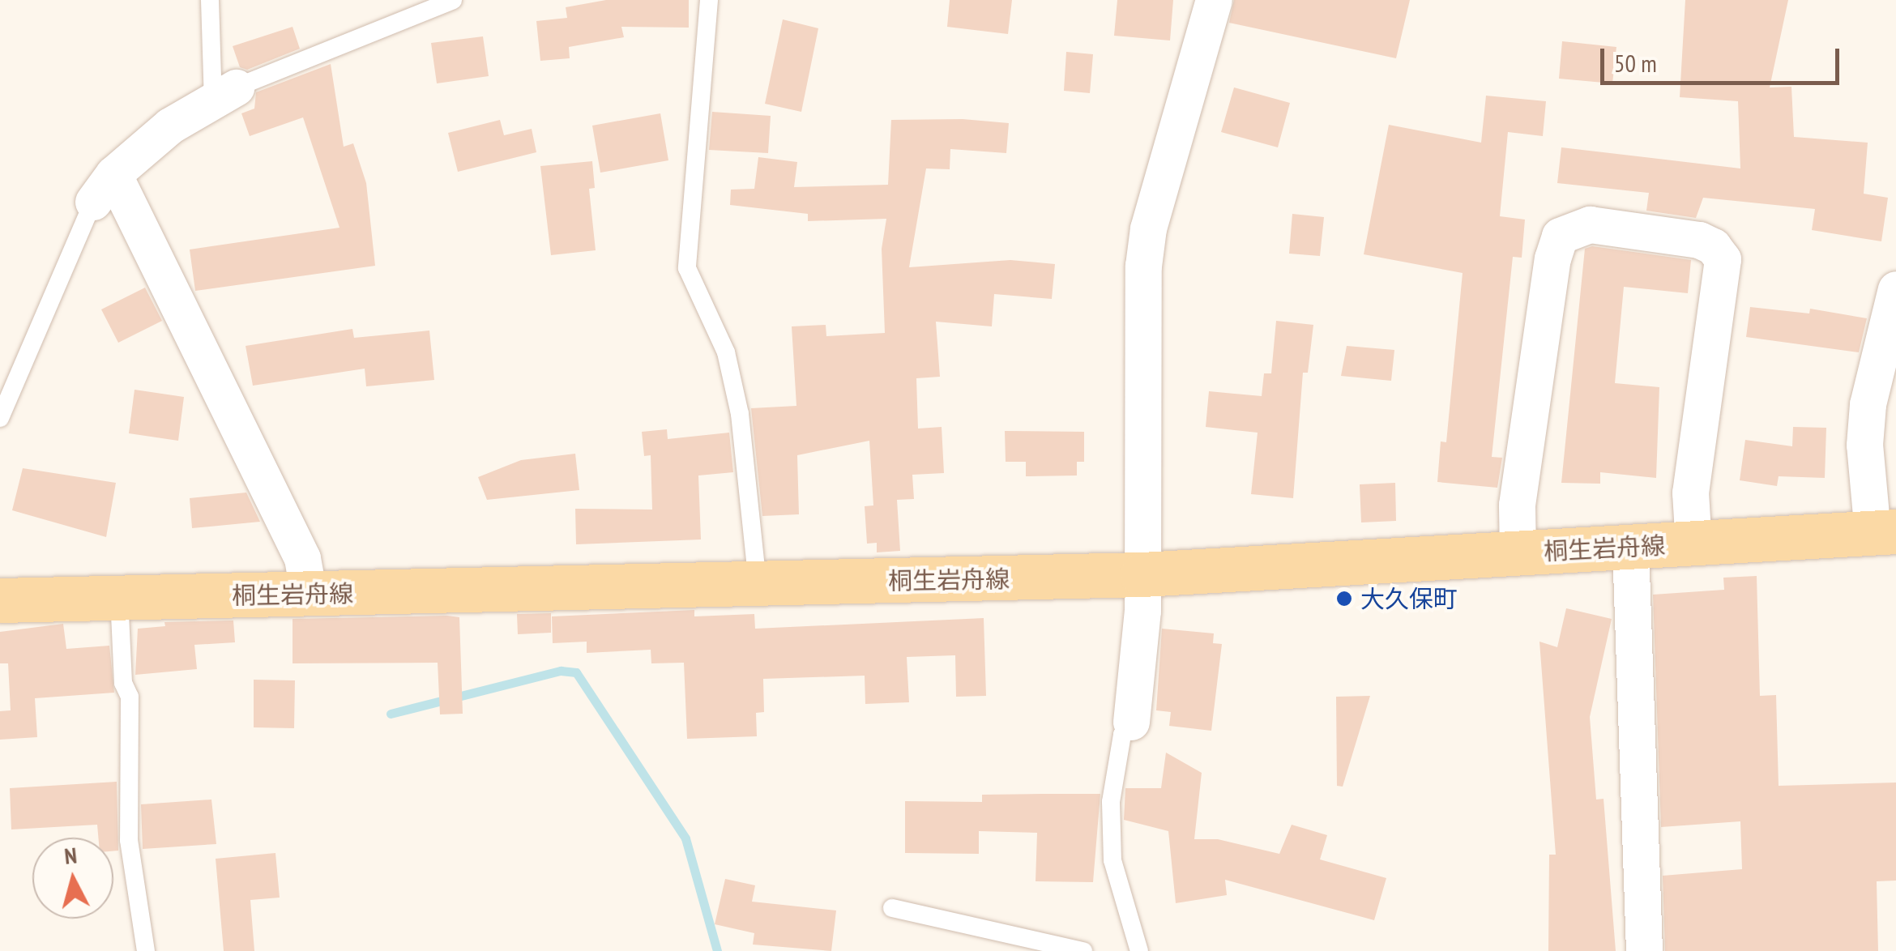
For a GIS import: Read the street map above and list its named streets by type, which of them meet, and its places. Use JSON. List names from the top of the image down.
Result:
{
  "streets": {
    "main road": ["桐生岩舟線"]
  },
  "places": ["大久保町"],
  "scale_bar": "50 m",
  "north": "top"
}
